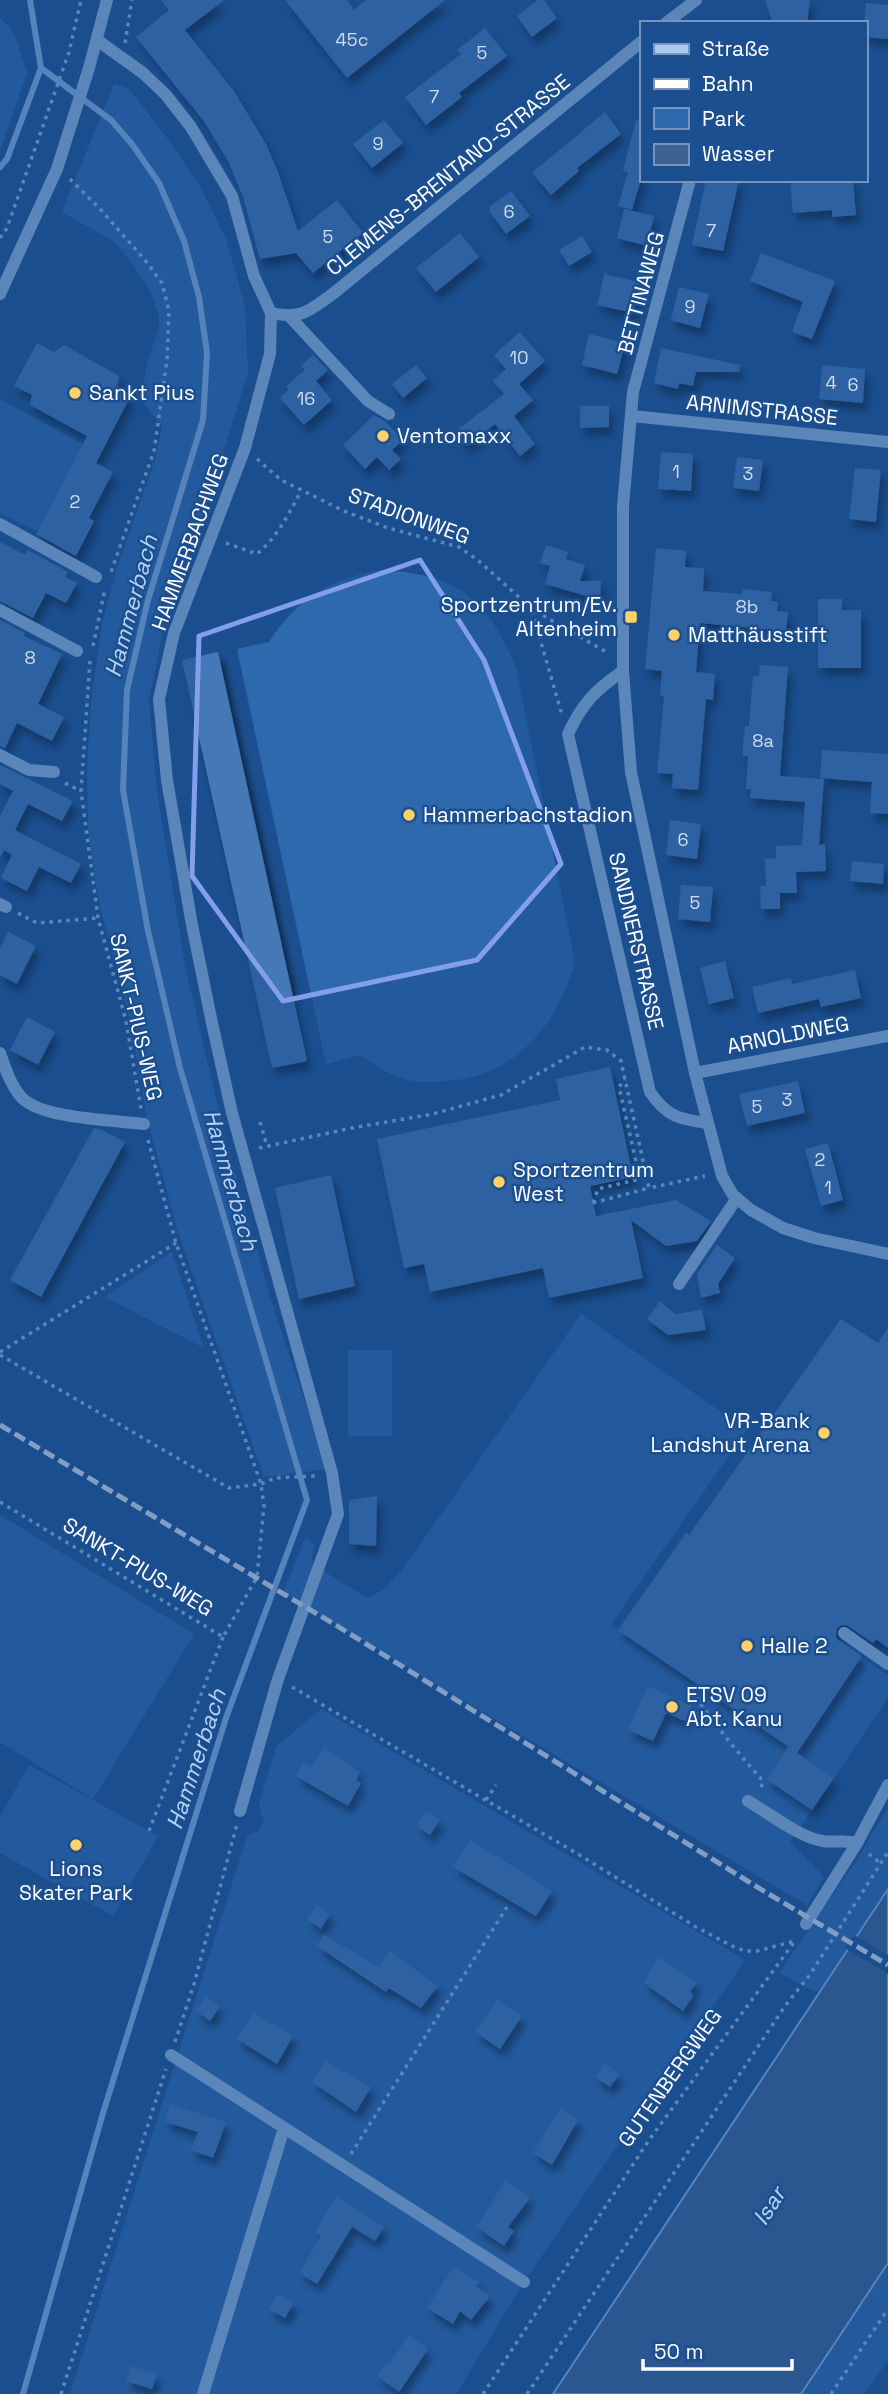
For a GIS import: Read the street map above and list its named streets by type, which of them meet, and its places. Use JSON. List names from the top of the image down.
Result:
{
  "streets": {
    "street": [
      "CLEMENS-BRENTANO-STRASSE",
      "BETTINAWEG",
      "ARNIMSTRASSE",
      "HAMMERBACHWEG",
      "SANDNERSTRASSE",
      "ARNOLDWEG"
    ],
    "path": ["STADIONWEG", "SANKT-PIUS-WEG", "GUTENBERGWEG"]
  },
  "crossings": [
    ["BETTINAWEG", "ARNIMSTRASSE"],
    ["BETTINAWEG", "SANDNERSTRASSE"],
    ["ARNIMSTRASSE", "SANDNERSTRASSE"],
    ["STADIONWEG", "HAMMERBACHWEG"],
    ["STADIONWEG", "SANDNERSTRASSE"],
    ["SANDNERSTRASSE", "ARNOLDWEG"]
  ],
  "water": ["Hammerbach", "Isar"],
  "places": {
    "other": [
      "Sankt Pius",
      "Ventomaxx",
      "Matthäusstift",
      "Hammerbachstadion",
      "Sportzentrum West",
      "VR-Bank Landshut Arena",
      "Halle 2",
      "ETSV 09 Abt. Kanu",
      "Lions Skater Park"
    ],
    "transit": ["Sportzentrum/Ev. Altenheim"]
  },
  "house_numbers": [
    "45c",
    "5",
    "7",
    "9",
    "6",
    "7",
    "5",
    "9",
    "10",
    "4",
    "6",
    "16",
    "1",
    "3",
    "2",
    "8b",
    "8",
    "8a",
    "6",
    "5",
    "3",
    "5",
    "2",
    "1"
  ],
  "legend": [
    "Straße",
    "Bahn",
    "Park",
    "Wasser"
  ],
  "scale_bar": "50 m"
}
